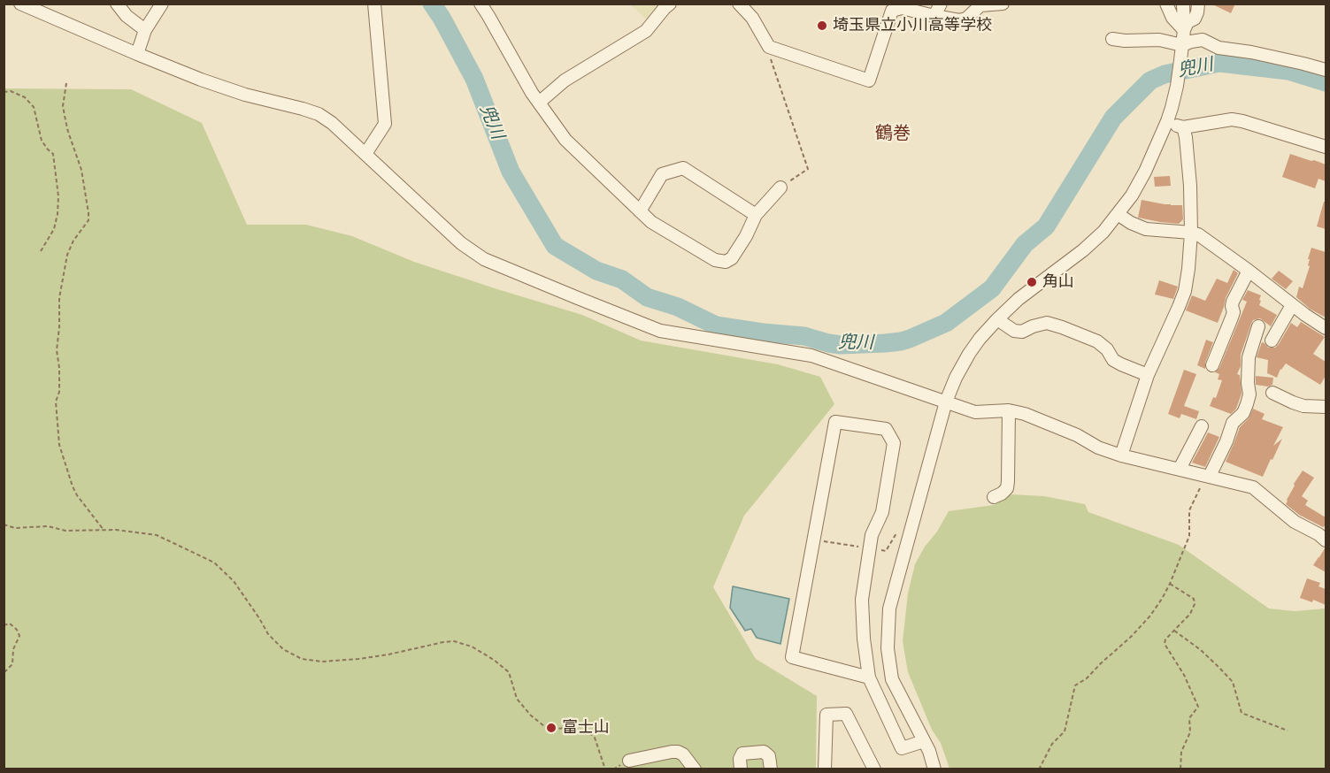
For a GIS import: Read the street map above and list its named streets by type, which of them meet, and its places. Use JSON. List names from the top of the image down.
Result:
{
  "districts": ["鶴巻"],
  "water": ["兜川"],
  "places": ["埼玉県立小川高等学校", "角山", "富士山"]
}
